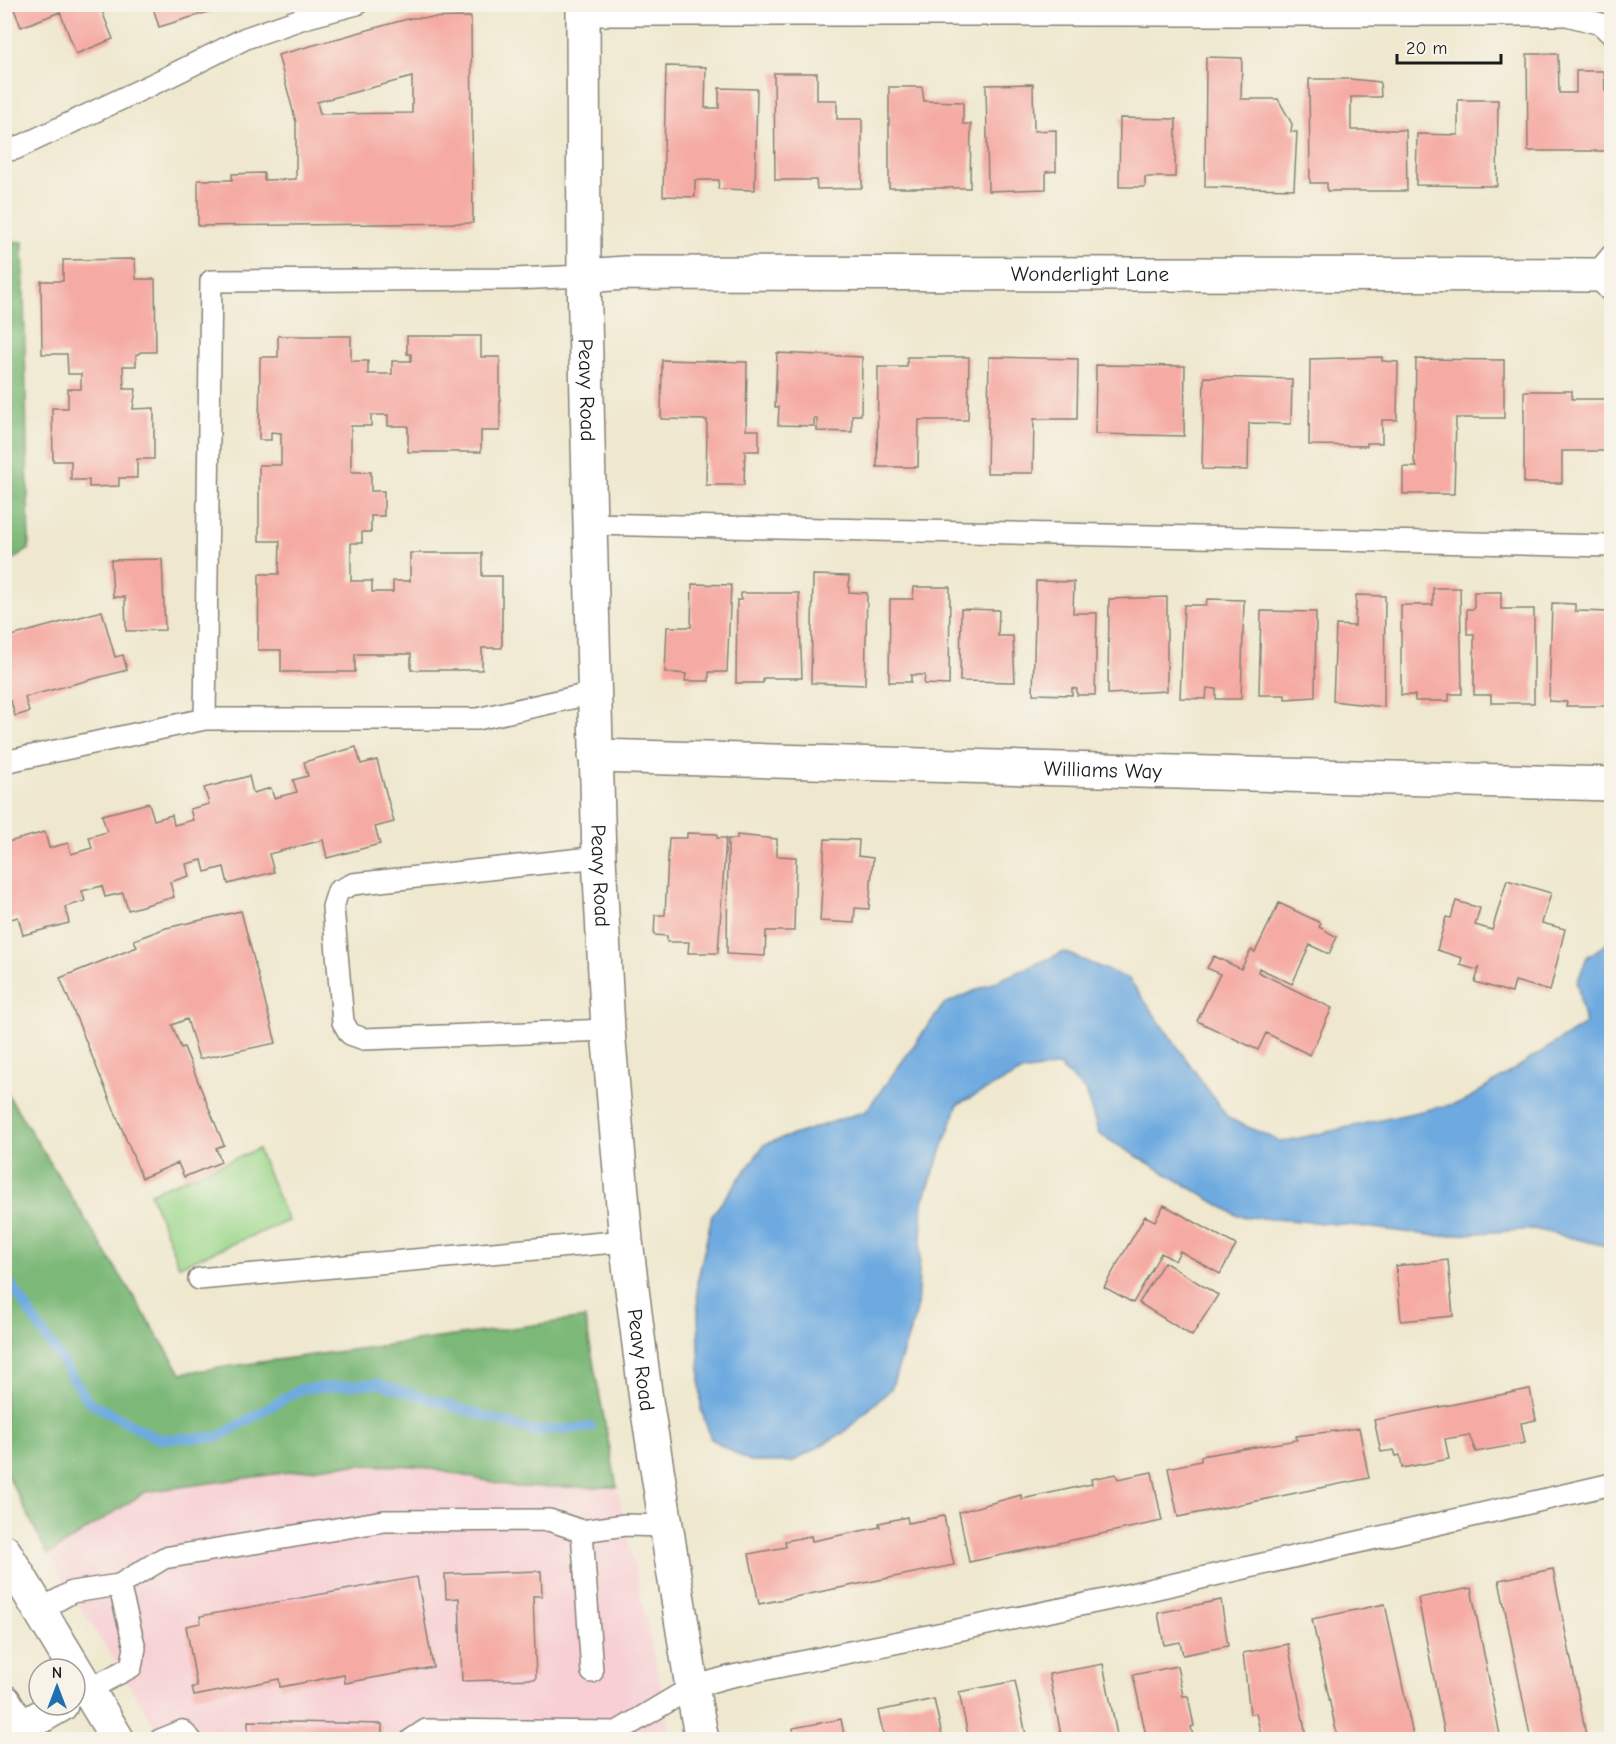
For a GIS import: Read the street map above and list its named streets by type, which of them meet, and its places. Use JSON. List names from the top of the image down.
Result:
{
  "streets": {
    "street": ["Wonderlight Lane", "Peavy Road", "Williams Way"]
  },
  "crossings": [
    ["Wonderlight Lane", "Peavy Road"],
    ["Peavy Road", "Williams Way"]
  ],
  "scale_bar": "20 m",
  "north": "top"
}
